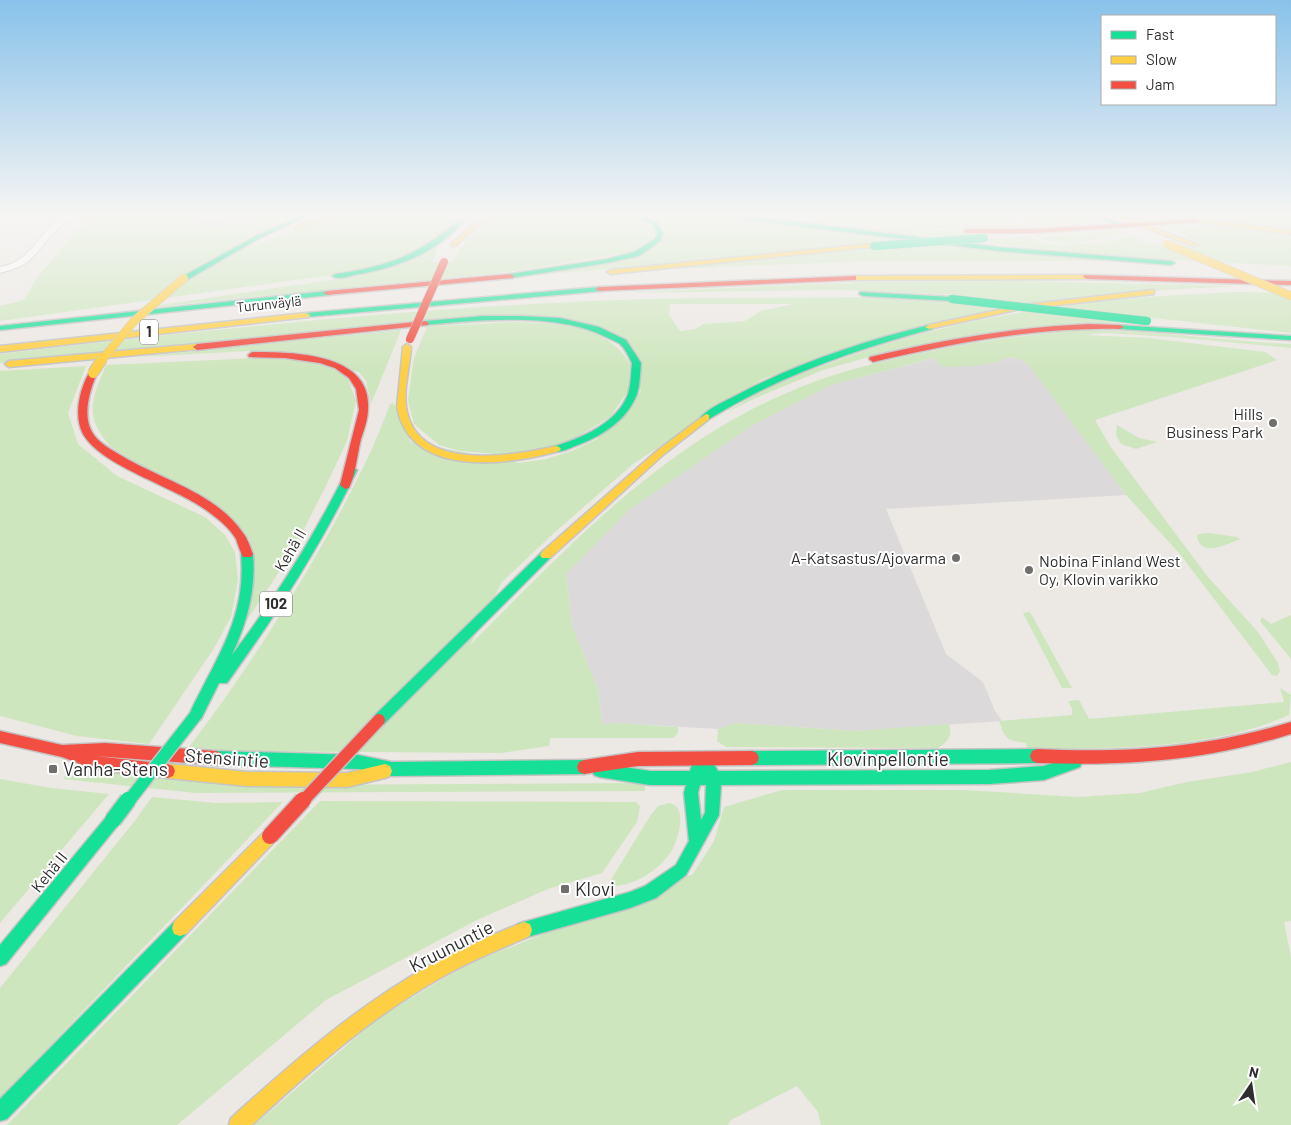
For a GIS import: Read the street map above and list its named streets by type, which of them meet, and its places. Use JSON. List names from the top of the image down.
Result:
{
  "streets": {
    "main road": [
      "Turunväylä",
      "1",
      "Kehä II",
      "102",
      "Stensintie",
      "Klovinpellontie",
      "Kruununtie"
    ]
  },
  "crossings": [
    ["Stensintie", "Klovinpellontie"],
    ["Klovinpellontie", "Kruununtie"]
  ],
  "places": {
    "other": ["Hills Business Park", "A-Katsastus/Ajovarma", "Nobina Finland West Oy, Klovin varikko"],
    "transit": ["Vanha-Stens", "Klovi"]
  },
  "legend": ["Fast", "Slow", "Jam"],
  "north": "top"
}
